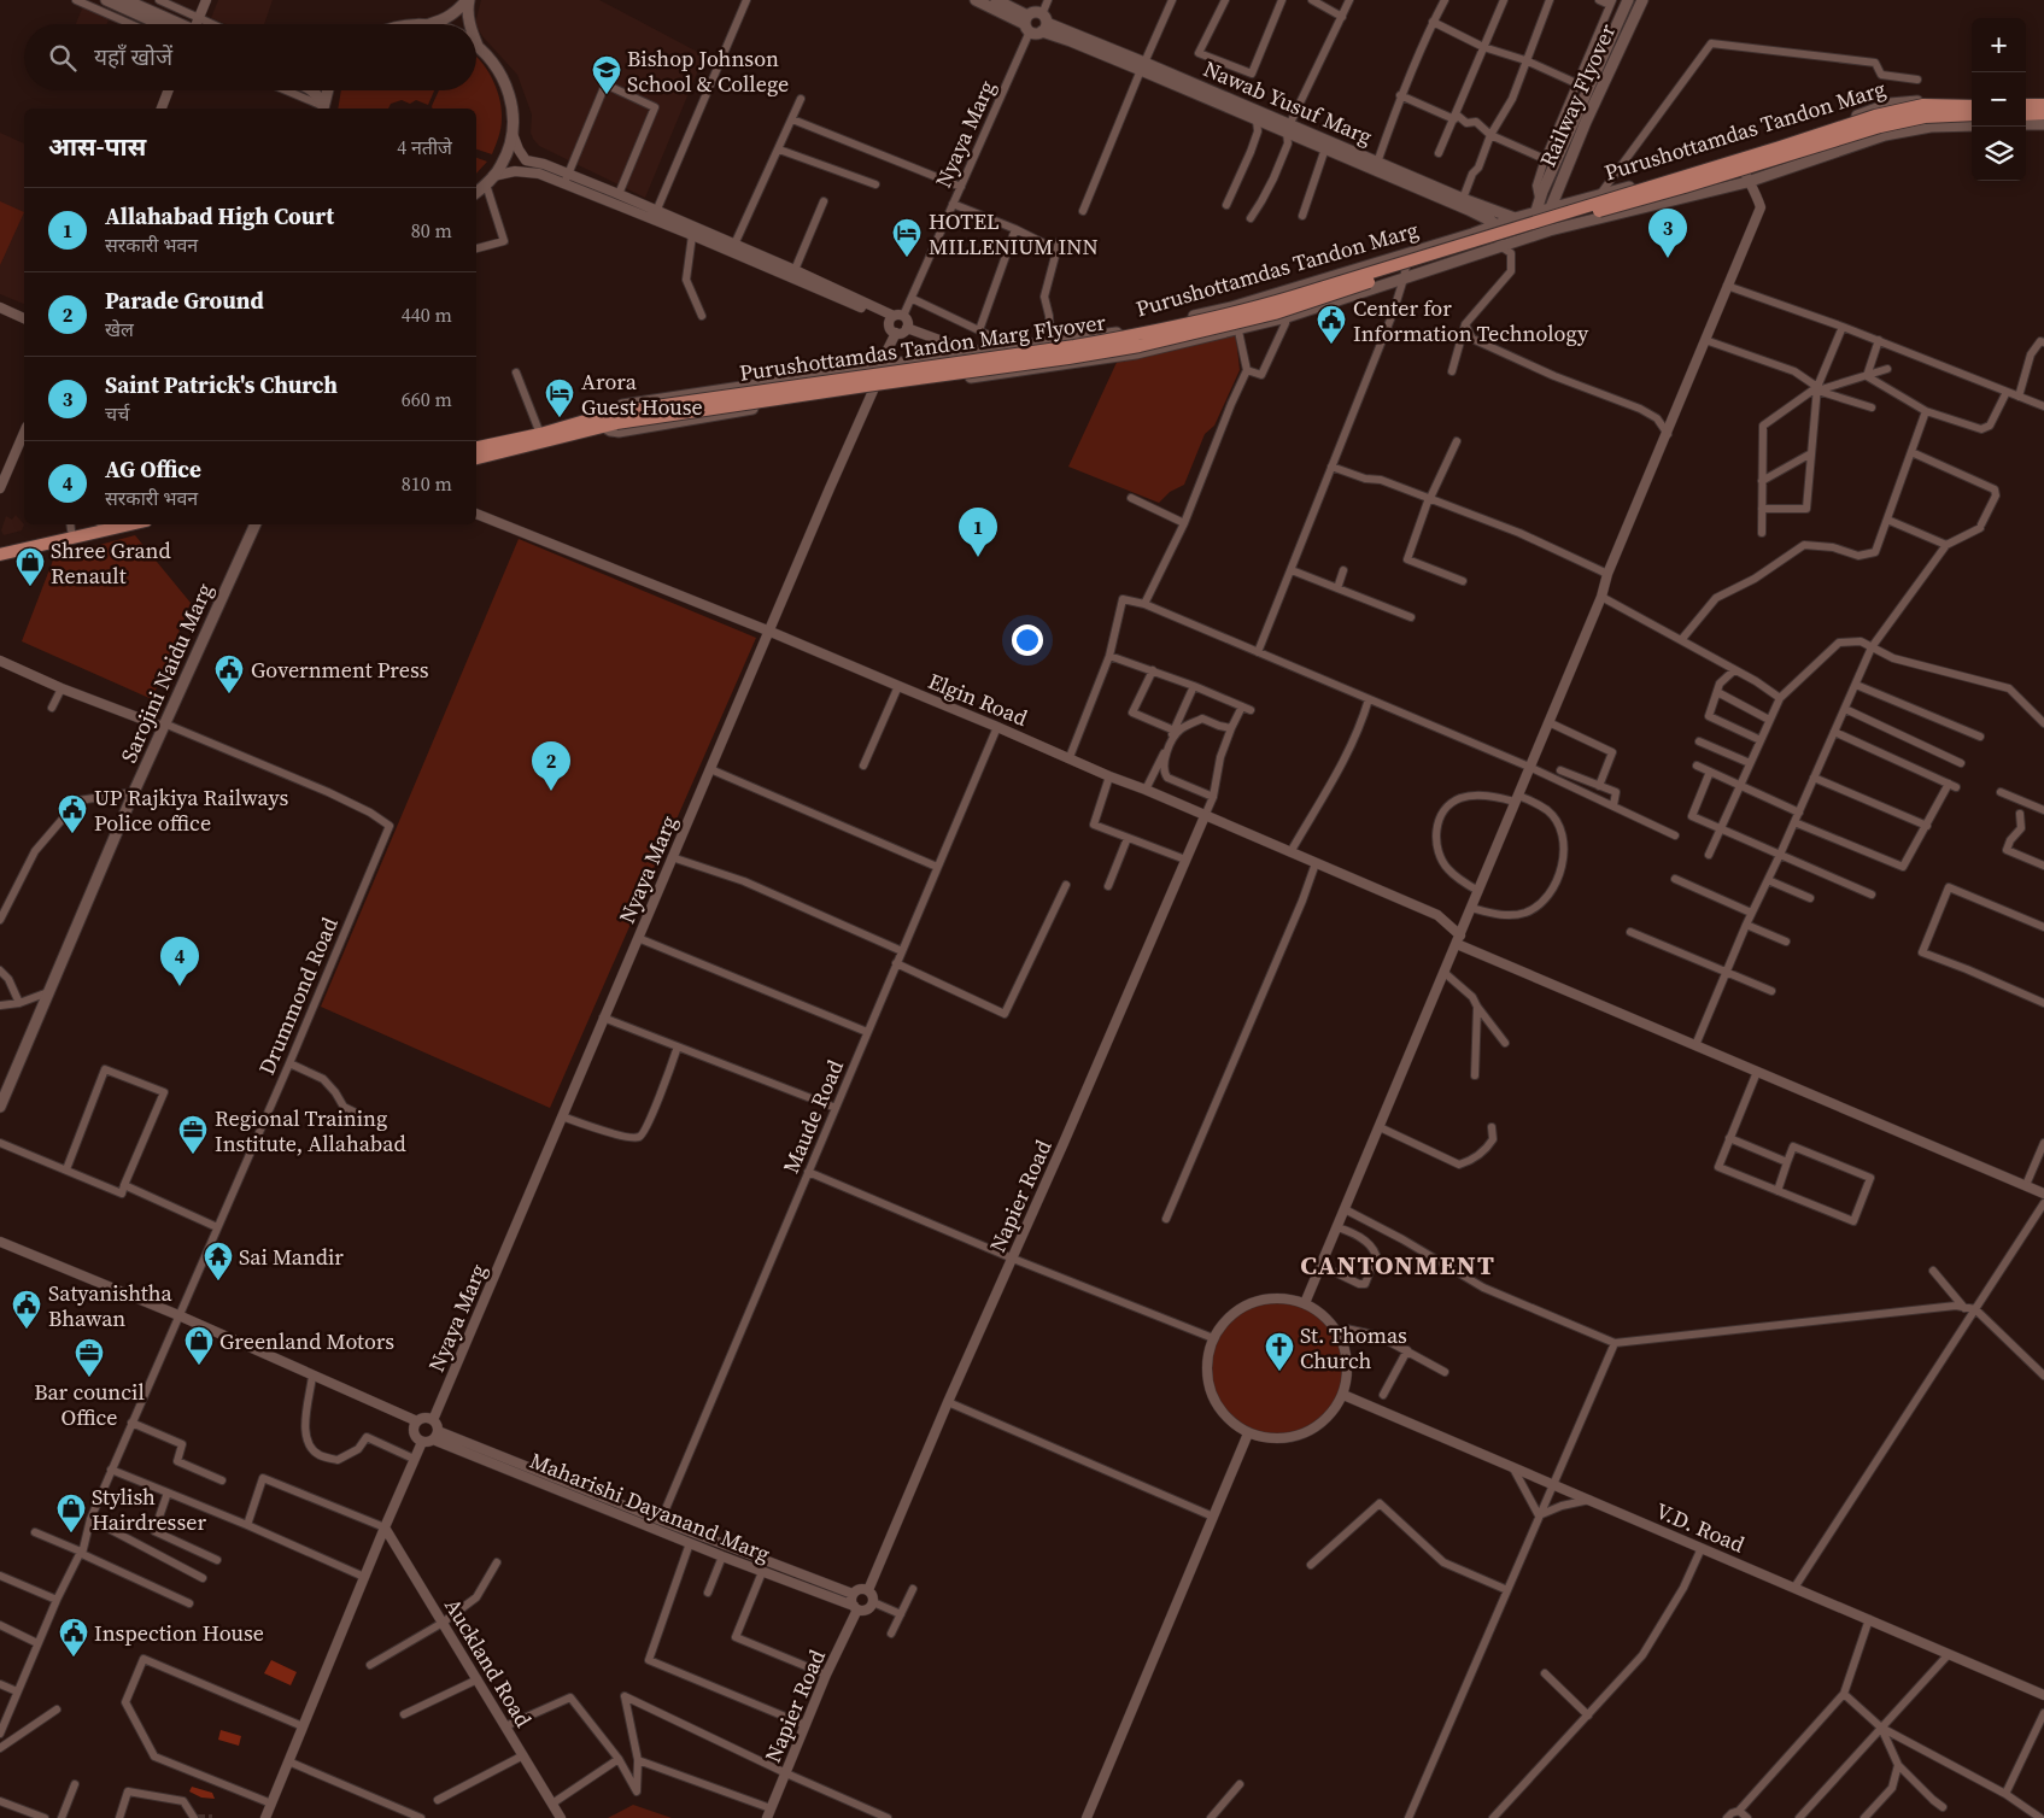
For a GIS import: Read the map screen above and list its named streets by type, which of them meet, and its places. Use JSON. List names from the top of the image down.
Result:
{
  "streets": {
    "main road": [
      "Railway Flyover",
      "Nawab Yusuf Marg",
      "Purushottamdas Tandon Marg",
      "Purushottamdas Tandon Marg Flyover",
      "Sarojini Naidu Marg"
    ],
    "street": [
      "Nyaya Marg",
      "Elgin Road",
      "Drummond Road",
      "Maude Road",
      "Napier Road",
      "Maharishi Dayanand Marg",
      "V.D. Road",
      "Auckland Road"
    ]
  },
  "crossings": [
    ["Railway Flyover", "Purushottamdas Tandon Marg"],
    ["Nawab Yusuf Marg", "Purushottamdas Tandon Marg"],
    ["Purushottamdas Tandon Marg", "Nyaya Marg"],
    ["Purushottamdas Tandon Marg", "Purushottamdas Tandon Marg Flyover"],
    ["Nyaya Marg", "Elgin Road"],
    ["Nyaya Marg", "Maharishi Dayanand Marg"],
    ["Sarojini Naidu Marg", "Drummond Road"],
    ["Elgin Road", "Maude Road"],
    ["Elgin Road", "Napier Road"],
    ["Maude Road", "Maharishi Dayanand Marg"],
    ["Napier Road", "Maharishi Dayanand Marg"]
  ],
  "districts": ["CANTONMENT"],
  "places": {
    "school or university": ["Bishop Johnson School & College"],
    "hotel": ["HOTEL MILLENIUM INN", "Arora Guest House"],
    "public building": [
      "Center for Information Technology",
      "Government Press",
      "UP Rajkiya Railways Police office",
      "Satyanishtha Bhawan",
      "Inspection House"
    ],
    "shop": ["Shree Grand Renault", "Greenland Motors", "Stylish Hairdresser"],
    "office": ["Regional Training Institute, Allahabad", "Bar council Office"],
    "temple": ["Sai Mandir"],
    "church": ["St. Thomas Church"]
  },
  "page": {
    "map_buttons": ["+", "−"],
    "search": "यहाँ खोजें",
    "heading": ["आस-पास", "4 नतीजे"],
    "list": [
      {
        "mark": "1",
        "name": "Allahabad High Court",
        "note": "सरकारी भवन",
        "value": "80 m"
      },
      {
        "mark": "2",
        "name": "Parade Ground",
        "note": "खेल",
        "value": "440 m"
      },
      {
        "mark": "3",
        "name": "Saint Patrick's Church",
        "note": "चर्च",
        "value": "660 m"
      },
      {
        "mark": "4",
        "name": "AG Office",
        "note": "सरकारी भवन",
        "value": "810 m"
      }
    ],
    "pins": [
      "3",
      "1",
      "2",
      "4"
    ]
  }
}
